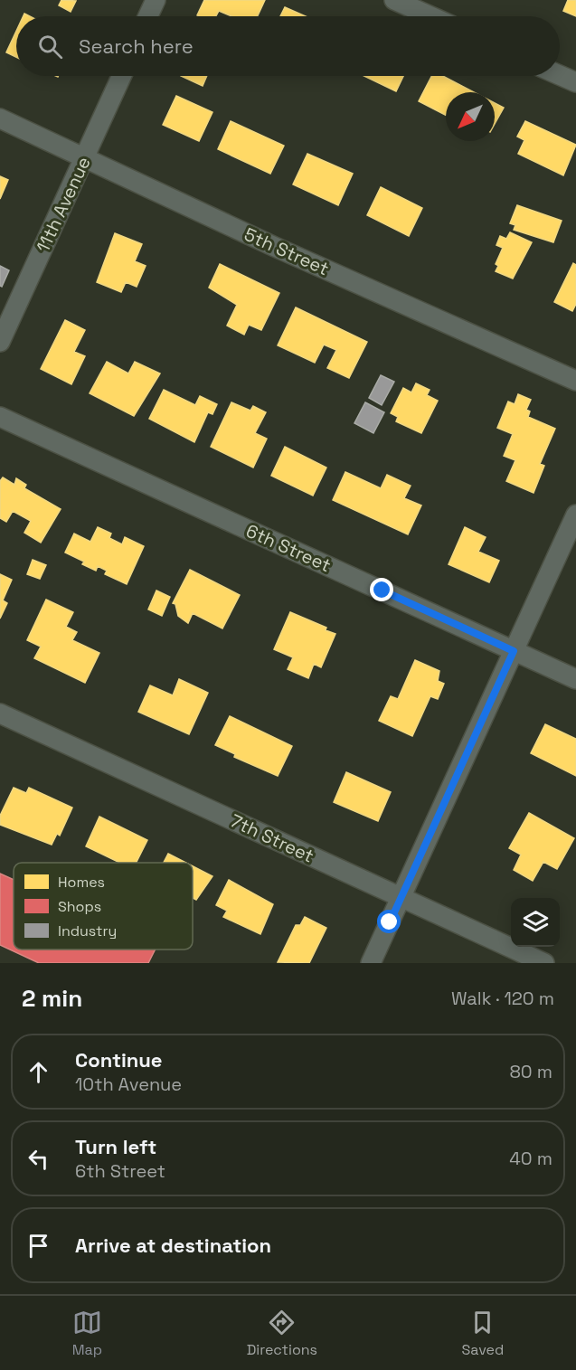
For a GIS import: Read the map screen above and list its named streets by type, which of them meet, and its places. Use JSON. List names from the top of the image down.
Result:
{
  "streets": {
    "street": [
      "11th Avenue",
      "5th Street",
      "6th Street",
      "7th Street"
    ]
  },
  "crossings": [
    ["11th Avenue", "5th Street"]
  ],
  "legend": ["Homes", "Shops", "Industry"],
  "north": "bottom left",
  "page": {
    "search": "Search here",
    "heading": ["2 min", "Walk · 120 m"],
    "list": [
      ["Continue", "10th Avenue", "80 m"],
      ["Turn left", "6th Street", "40 m"],
      "Arrive at destination"
    ],
    "nav": ["Map", "Directions", "Saved"]
  }
}
